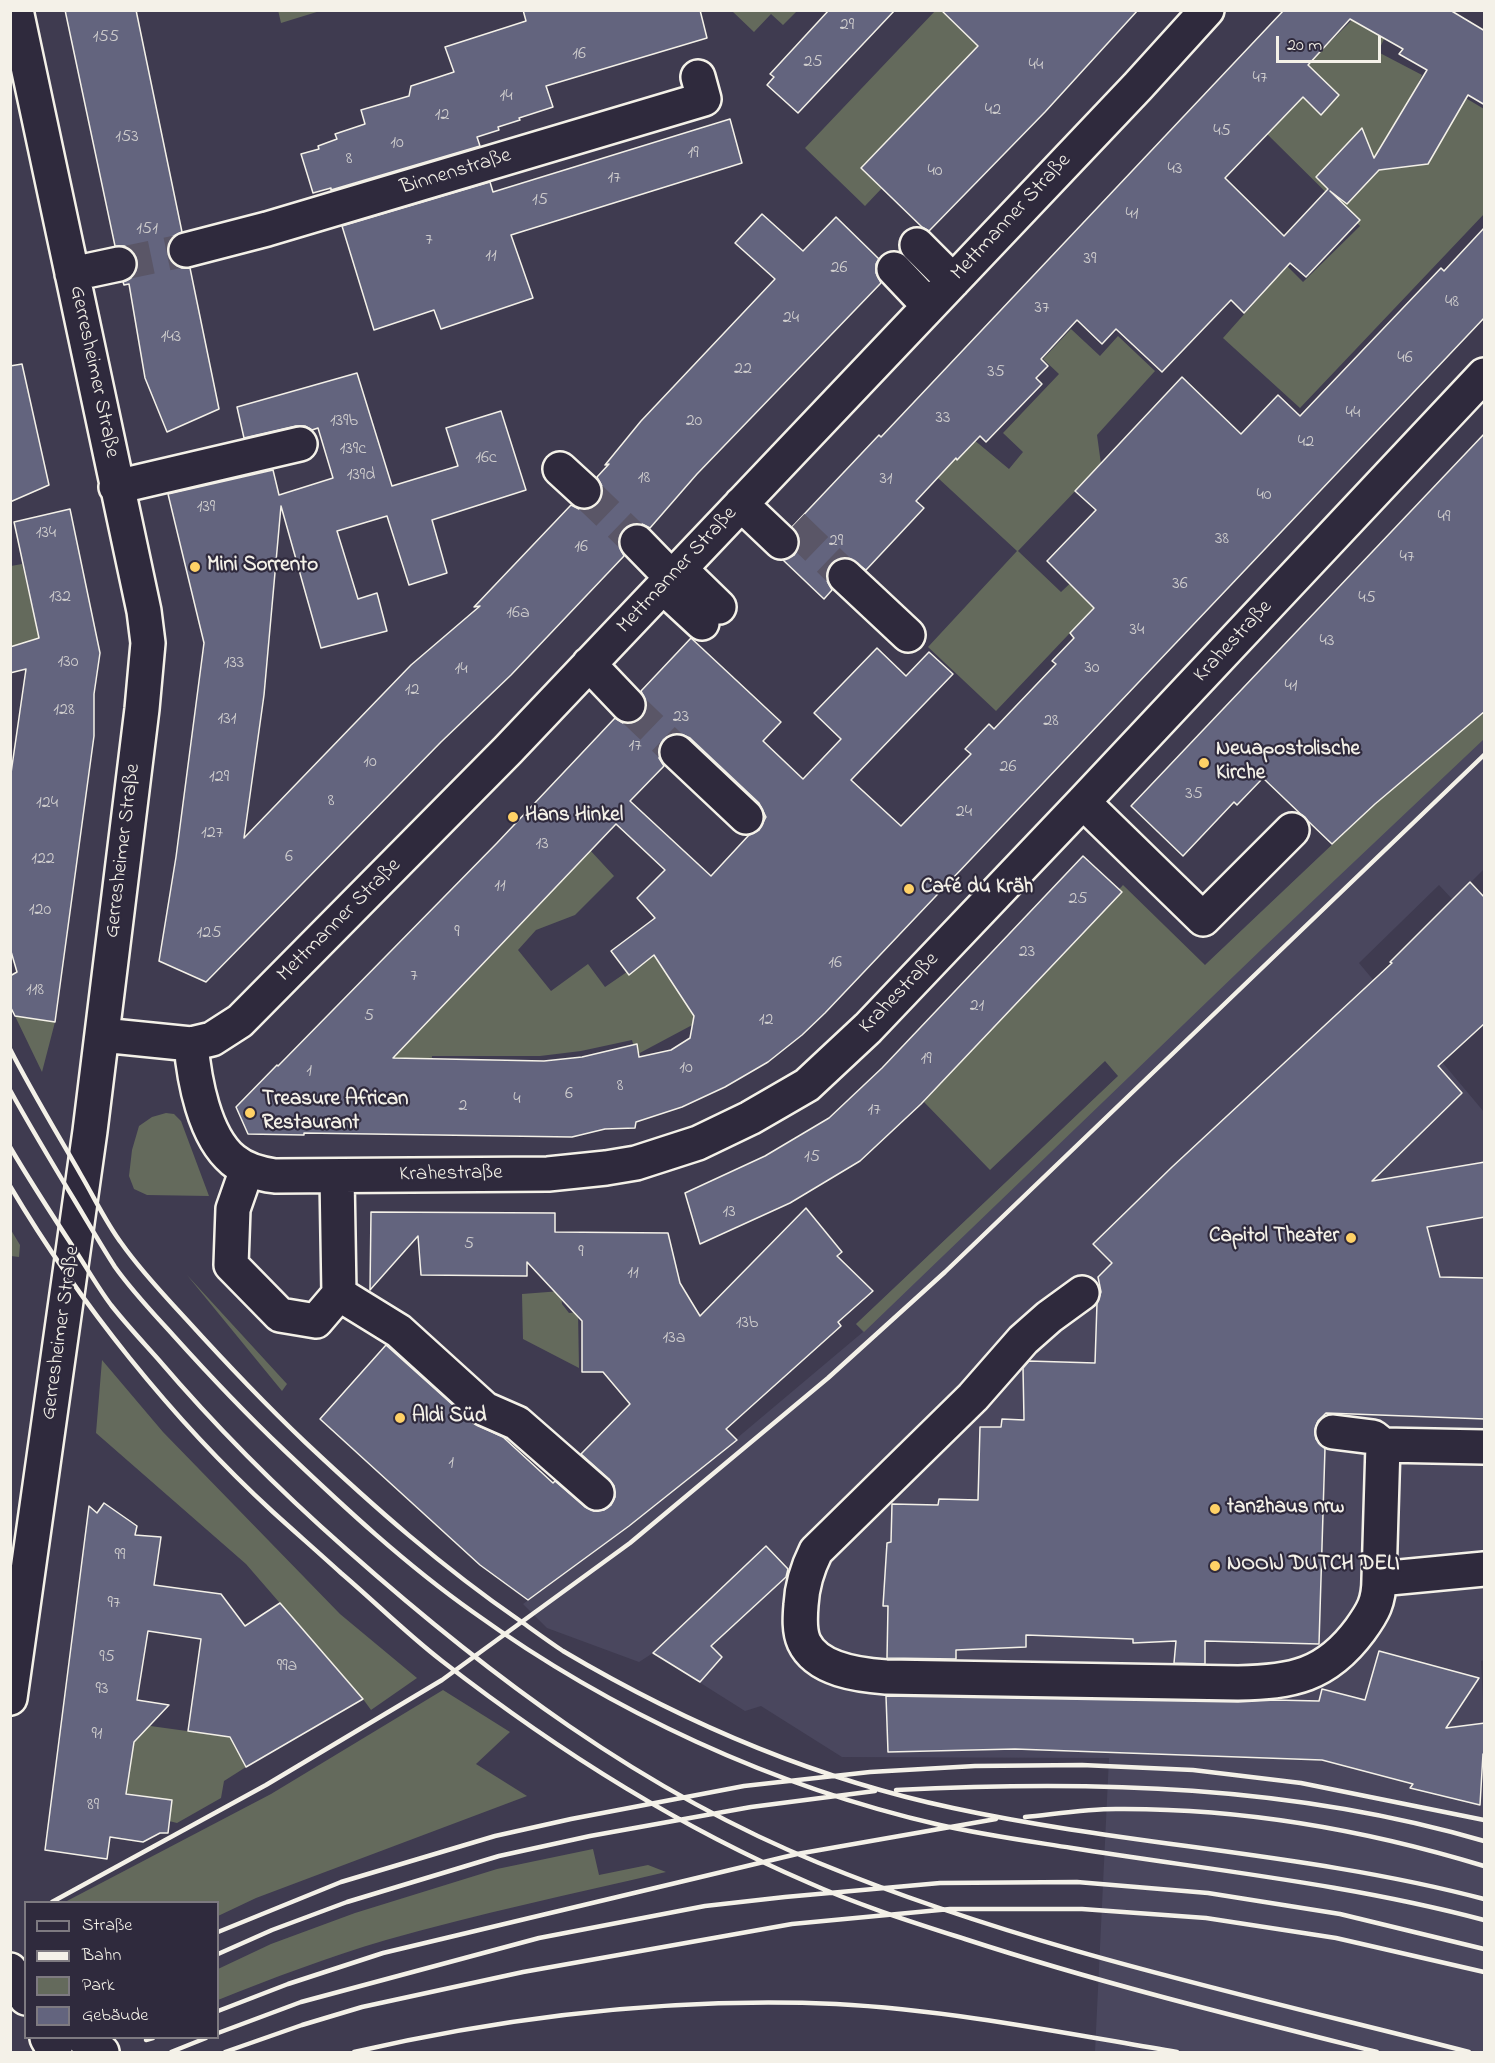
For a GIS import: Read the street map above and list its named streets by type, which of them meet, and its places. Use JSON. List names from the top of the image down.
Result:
{
  "streets": {
    "street": [
      "Binnenstraße",
      "Mettmanner Straße",
      "Gerresheimer Straße",
      "Krahestraße"
    ]
  },
  "crossings": [
    ["Mettmanner Straße", "Gerresheimer Straße"],
    ["Mettmanner Straße", "Krahestraße"]
  ],
  "places": [
    "Mini Sorrento",
    "Neuapostolische Kirche",
    "Hans Hinkel",
    "Café du Kräh",
    "Treasure African Restaurant",
    "Capitol Theater",
    "Aldi Süd",
    "tanzhaus nrw",
    "NOOIJ DUTCH DELI"
  ],
  "house_numbers": [
    "29",
    "155",
    "16",
    "25",
    "44",
    "47",
    "14",
    "42",
    "12",
    "45",
    "153",
    "10",
    "19",
    "8",
    "43",
    "40",
    "17",
    "15",
    "41",
    "151",
    "7",
    "11",
    "39",
    "26",
    "48",
    "37",
    "24",
    "143",
    "46",
    "22",
    "35",
    "44",
    "33",
    "139b",
    "20",
    "42",
    "139c",
    "16c",
    "139d",
    "18",
    "31",
    "40",
    "139",
    "49",
    "134",
    "38",
    "29",
    "16",
    "47",
    "36",
    "132",
    "45",
    "16a",
    "34",
    "43",
    "130",
    "133",
    "30",
    "14",
    "41",
    "12",
    "128",
    "23",
    "131",
    "28",
    "17",
    "10",
    "26",
    "129",
    "35",
    "8",
    "124",
    "24",
    "127",
    "13",
    "6",
    "122",
    "11",
    "25",
    "120",
    "9",
    "125",
    "23",
    "16",
    "7",
    "118",
    "21",
    "5",
    "12",
    "19",
    "10",
    "1",
    "8",
    "6",
    "4",
    "2",
    "17",
    "15",
    "13",
    "5",
    "9",
    "11",
    "13b",
    "13a",
    "1",
    "99",
    "97",
    "95",
    "99a",
    "93",
    "91",
    "89"
  ],
  "legend": [
    "Straße",
    "Bahn",
    "Park",
    "Gebäude"
  ],
  "scale_bar": "20 m"
}
